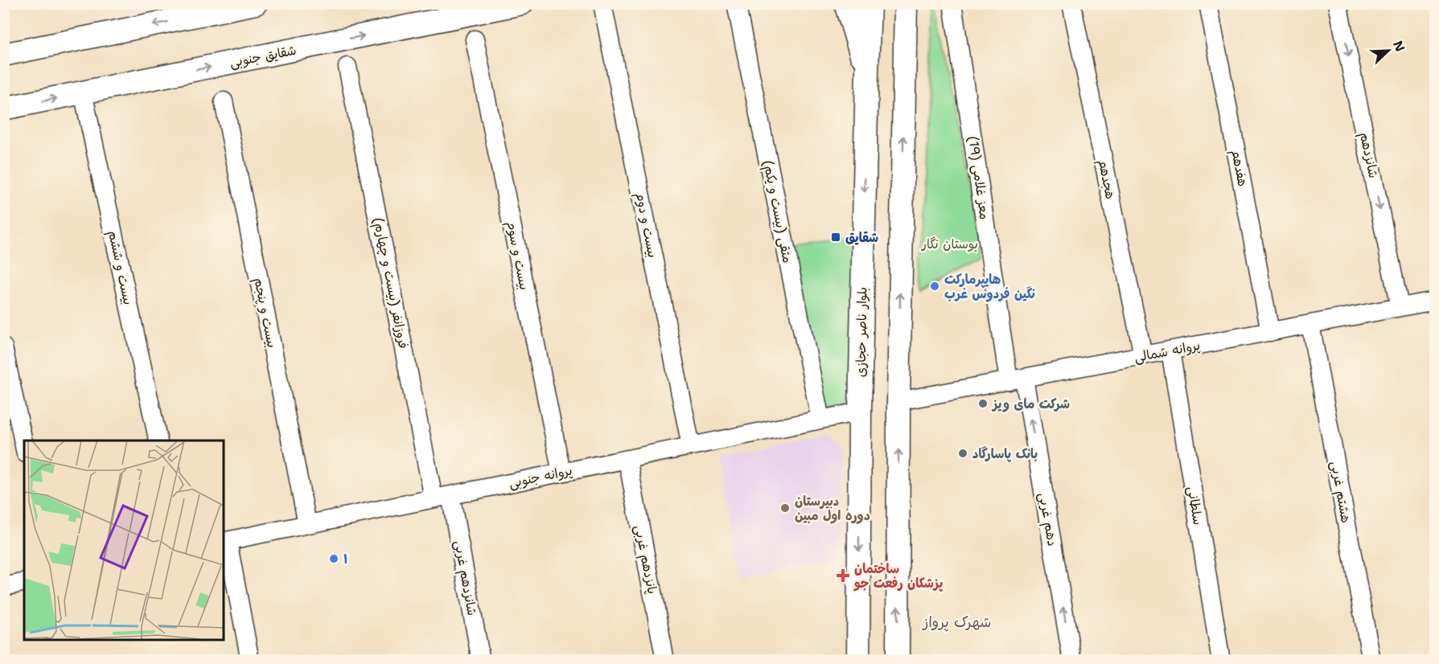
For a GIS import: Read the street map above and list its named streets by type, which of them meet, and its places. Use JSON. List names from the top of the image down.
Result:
{
  "streets": {
    "main road": ["شقایق جنوبی", "بلوار ناصر حجازی"],
    "street": [
      "شانزدهم",
      "هفدهم",
      "معز غلامی (19)",
      "هجدهم",
      "متقی (بیست و یکم)",
      "بیست و دوم",
      "بیست و سوم",
      "بیست و ششم",
      "فروزانفر (بیست و چهارم)",
      "بیست و پنجم",
      "پروانه شمالی",
      "پروانه جنوبی",
      "هشتم غربی",
      "سلطانی",
      "دهم غربی",
      "پانزدهم غربی",
      "شانزدهم غربی"
    ]
  },
  "crossings": [
    ["شقایق جنوبی", "بیست و ششم"],
    ["شانزدهم", "پروانه شمالی"],
    ["هفدهم", "پروانه شمالی"],
    ["معز غلامی (19)", "پروانه شمالی"],
    ["معز غلامی (19)", "دهم غربی"],
    ["هجدهم", "پروانه شمالی"],
    ["متقی (بیست و یکم)", "پروانه جنوبی"],
    ["بیست و دوم", "پروانه جنوبی"],
    ["بیست و سوم", "پروانه جنوبی"],
    ["فروزانفر (بیست و چهارم)", "پروانه جنوبی"],
    ["فروزانفر (بیست و چهارم)", "شانزدهم غربی"],
    ["بیست و پنجم", "پروانه جنوبی"],
    ["بلوار ناصر حجازی", "پروانه جنوبی"],
    ["پروانه شمالی", "هشتم غربی"],
    ["پروانه شمالی", "سلطانی"],
    ["پروانه شمالی", "دهم غربی"],
    ["پروانه جنوبی", "پانزدهم غربی"],
    ["پروانه جنوبی", "شانزدهم غربی"]
  ],
  "one_way": ["شانزدهم", "دهم غربی"],
  "districts": ["شهرک پرواز"],
  "parks": ["بوستان نگار"],
  "places": {
    "transit": ["شقایق"],
    "other": [
      "هایپرمارکت نگین فردوس غرب",
      "شرکت مای ویز",
      "بانک پاسارگاد",
      "دبیرستان دوره اول مبین",
      "۱"
    ],
    "health": ["ساختمان پزشكان رفعت جو"]
  },
  "north": "top right"
}
